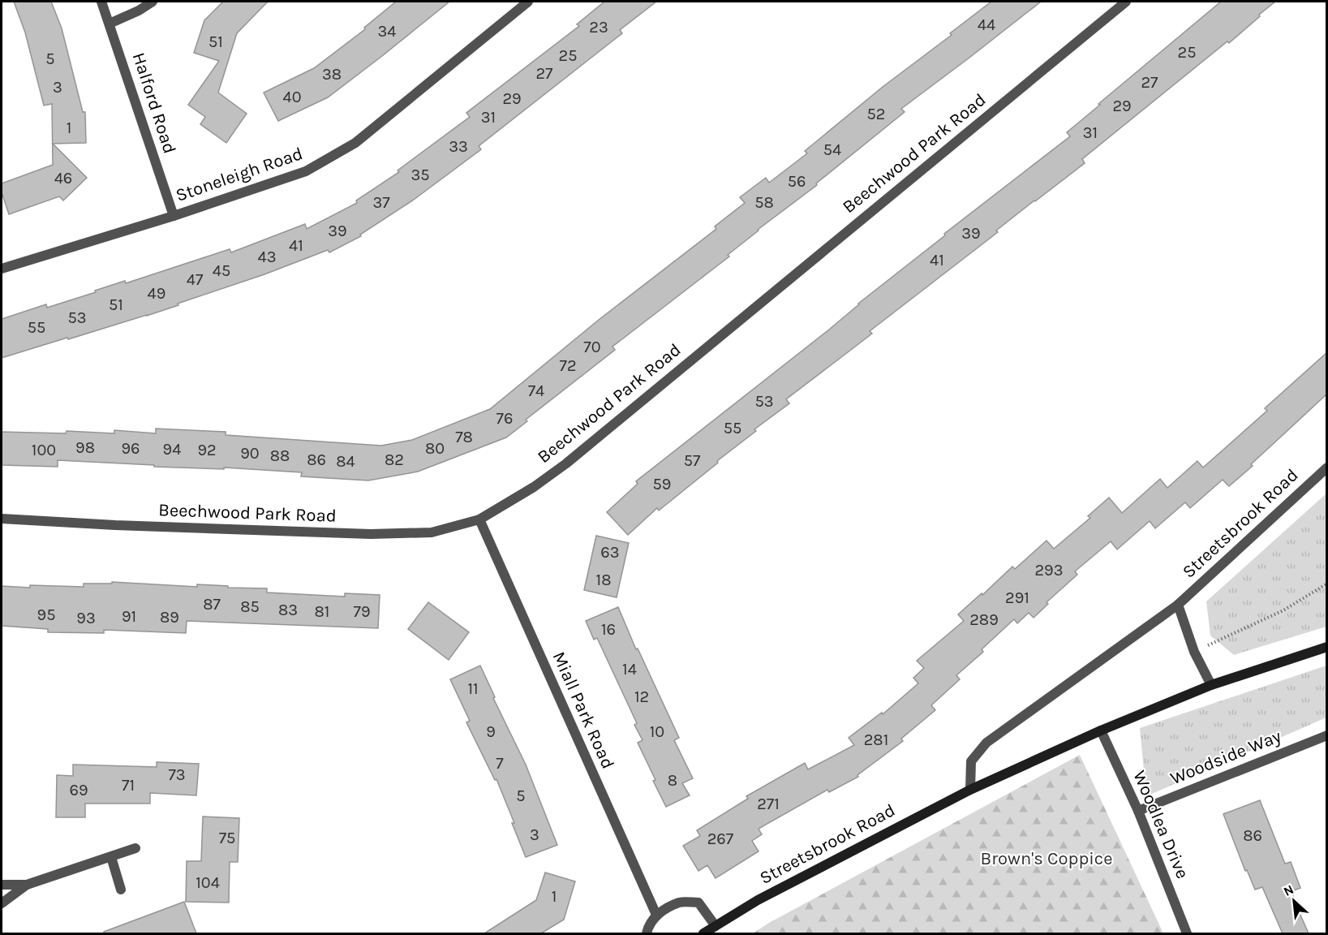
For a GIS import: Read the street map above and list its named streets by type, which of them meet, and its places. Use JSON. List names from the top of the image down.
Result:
{
  "streets": {
    "main road": ["Streetsbrook Road"],
    "street": [
      "Halford Road",
      "Beechwood Park Road",
      "Stoneleigh Road",
      "Miall Park Road",
      "Woodside Way",
      "Woodlea Drive"
    ]
  },
  "crossings": [
    ["Halford Road", "Stoneleigh Road"],
    ["Beechwood Park Road", "Miall Park Road"],
    ["Streetsbrook Road", "Woodlea Drive"],
    ["Woodside Way", "Woodlea Drive"]
  ],
  "parks": ["Brown's Coppice"],
  "house_numbers": [
    "44",
    "23",
    "34",
    "51",
    "25",
    "25",
    "5",
    "27",
    "38",
    "27",
    "3",
    "40",
    "29",
    "29",
    "52",
    "31",
    "1",
    "31",
    "33",
    "54",
    "35",
    "46",
    "56",
    "37",
    "58",
    "39",
    "39",
    "41",
    "43",
    "41",
    "45",
    "47",
    "49",
    "51",
    "53",
    "55",
    "70",
    "72",
    "74",
    "53",
    "76",
    "55",
    "78",
    "98",
    "96",
    "80",
    "94",
    "100",
    "92",
    "90",
    "88",
    "86",
    "82",
    "57",
    "84",
    "59",
    "63",
    "293",
    "18",
    "291",
    "87",
    "85",
    "83",
    "81",
    "79",
    "95",
    "91",
    "89",
    "93",
    "289",
    "16",
    "14",
    "11",
    "12",
    "9",
    "10",
    "281",
    "7",
    "73",
    "8",
    "71",
    "69",
    "5",
    "271",
    "3",
    "86",
    "75",
    "267",
    "104",
    "1"
  ],
  "north": "top left"
}
